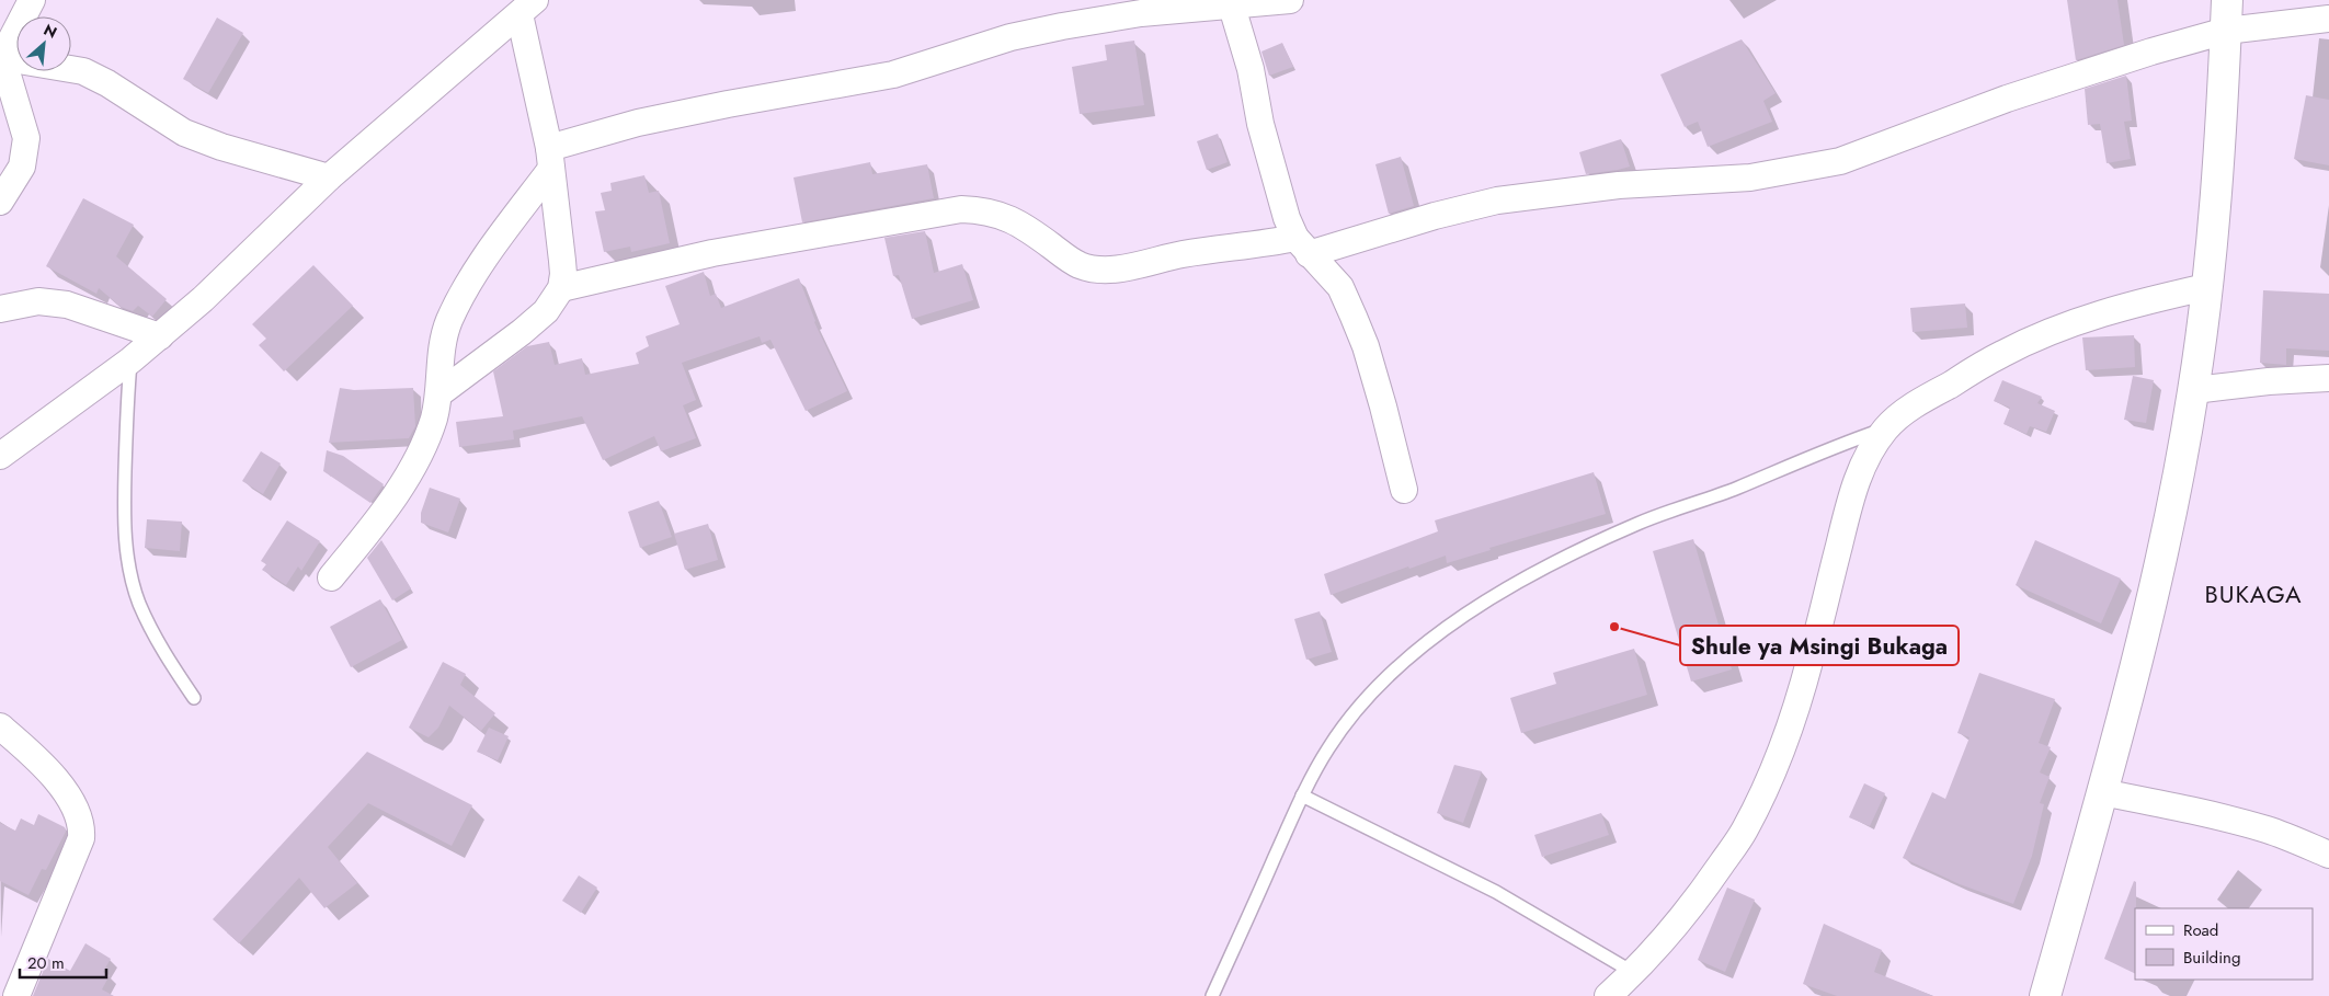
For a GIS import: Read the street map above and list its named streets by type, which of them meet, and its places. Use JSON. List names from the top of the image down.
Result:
{
  "districts": ["BUKAGA"],
  "places": ["Shule ya Msingi Bukaga"],
  "legend": ["Road", "Building"],
  "scale_bar": "20 m",
  "north": "top right"
}
